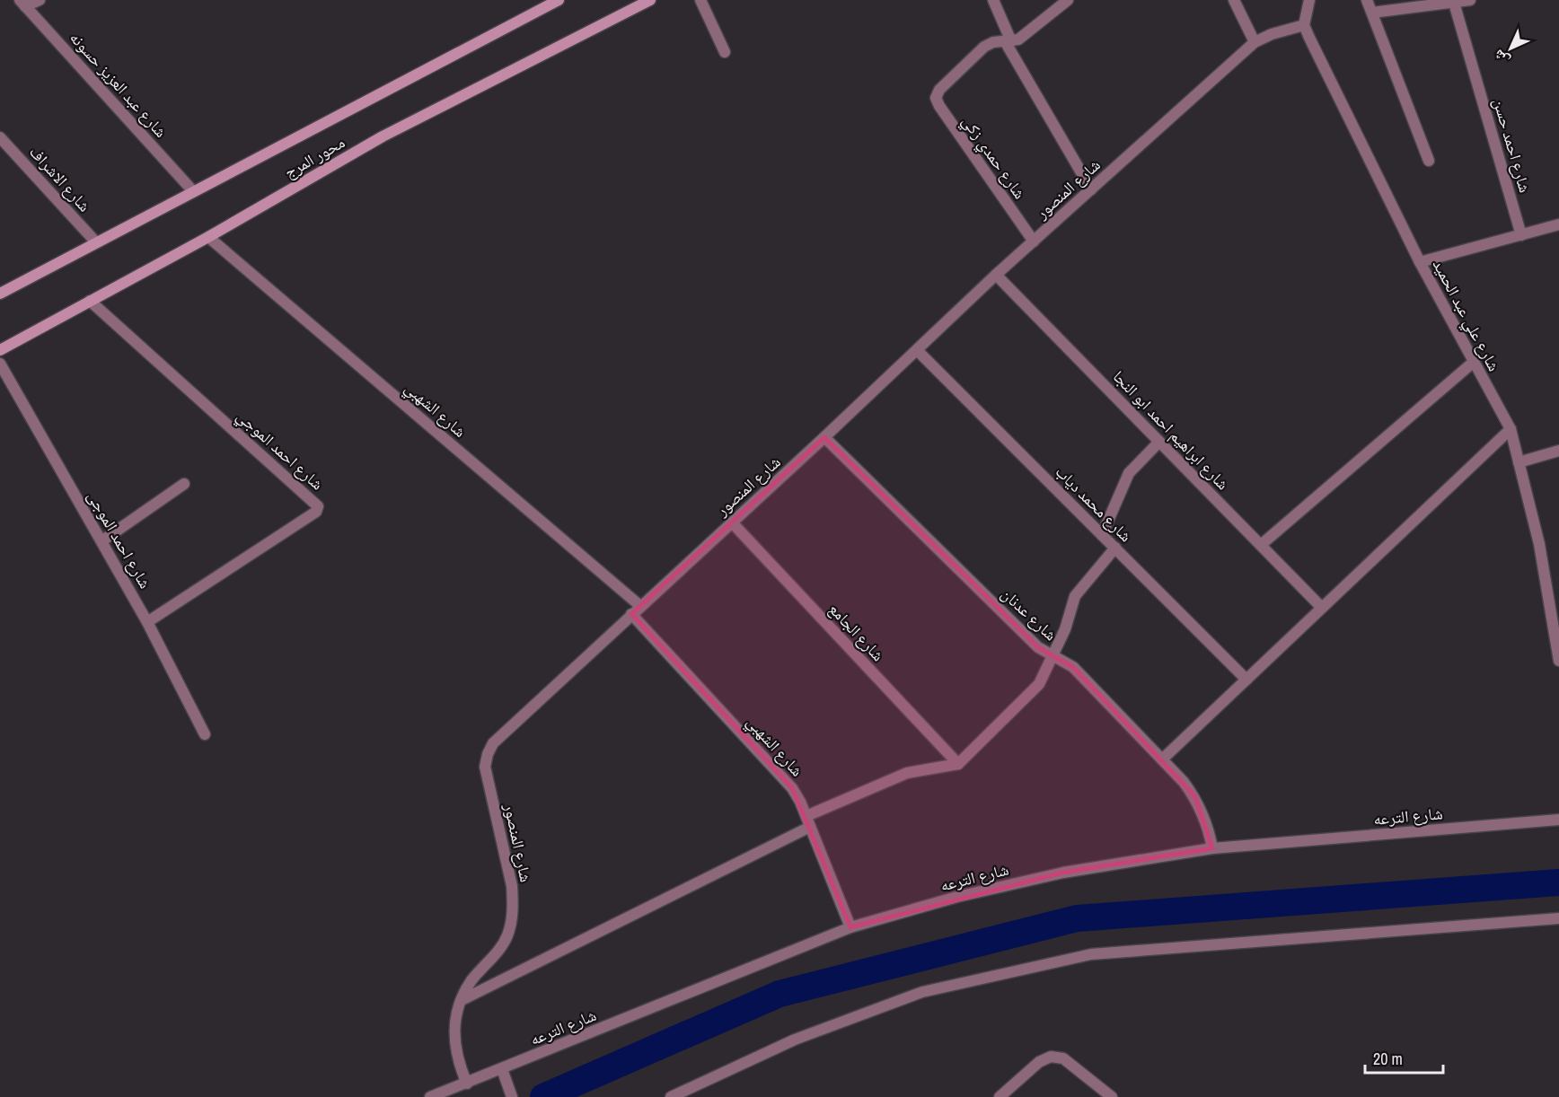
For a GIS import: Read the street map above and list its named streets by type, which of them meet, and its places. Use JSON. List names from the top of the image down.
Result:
{
  "streets": {
    "main road": ["محور المرج"],
    "street": [
      "شارع عبد العزيز حسونه",
      "شارع احمد حسن",
      "شارع حمدي زكي",
      "شارع الاشراف",
      "شارع المنصور",
      "شارع علي عبد الحميد",
      "شارع الشهبي",
      "شارع ابراهيم احمد ابو النجا",
      "شارع احمد الموجي",
      "شارع محمد دياب",
      "شارع احمد الموجى",
      "شارع عدنان",
      "شارع الجامع",
      "شارع الترعه"
    ]
  },
  "crossings": [
    ["شارع عبد العزيز حسونه", "محور المرج"],
    ["محور المرج", "شارع الاشراف"],
    ["محور المرج", "شارع الشهبي"],
    ["محور المرج", "شارع احمد الموجي"],
    ["شارع حمدي زكي", "شارع المنصور"],
    ["شارع المنصور", "شارع علي عبد الحميد"],
    ["شارع المنصور", "شارع الشهبي"],
    ["شارع المنصور", "شارع ابراهيم احمد ابو النجا"],
    ["شارع المنصور", "شارع محمد دياب"],
    ["شارع المنصور", "شارع عدنان"],
    ["شارع المنصور", "شارع الجامع"],
    ["شارع المنصور", "شارع الترعه"],
    ["شارع الشهبي", "شارع الترعه"],
    ["شارع احمد الموجي", "شارع احمد الموجى"],
    ["شارع عدنان", "شارع الترعه"]
  ],
  "scale_bar": "20 m",
  "north": "bottom left"
}
